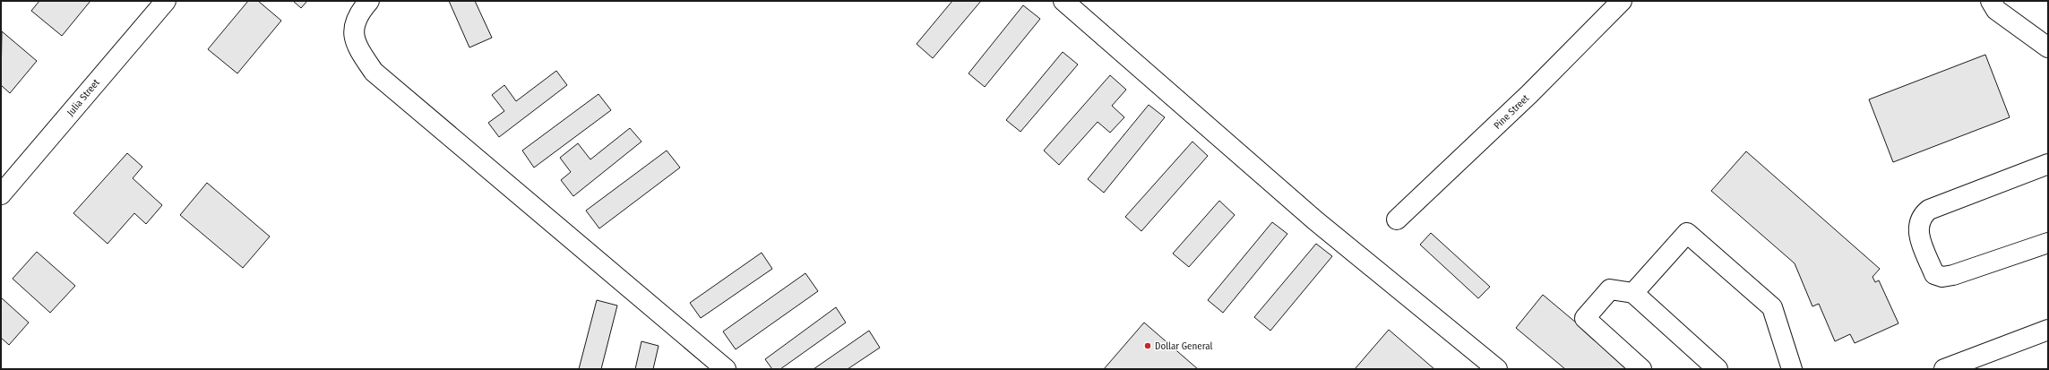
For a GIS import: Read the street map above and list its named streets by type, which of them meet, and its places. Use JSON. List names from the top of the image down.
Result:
{
  "streets": {
    "street": ["Julia Street", "Pine Street"]
  },
  "places": ["Dollar General"]
}
